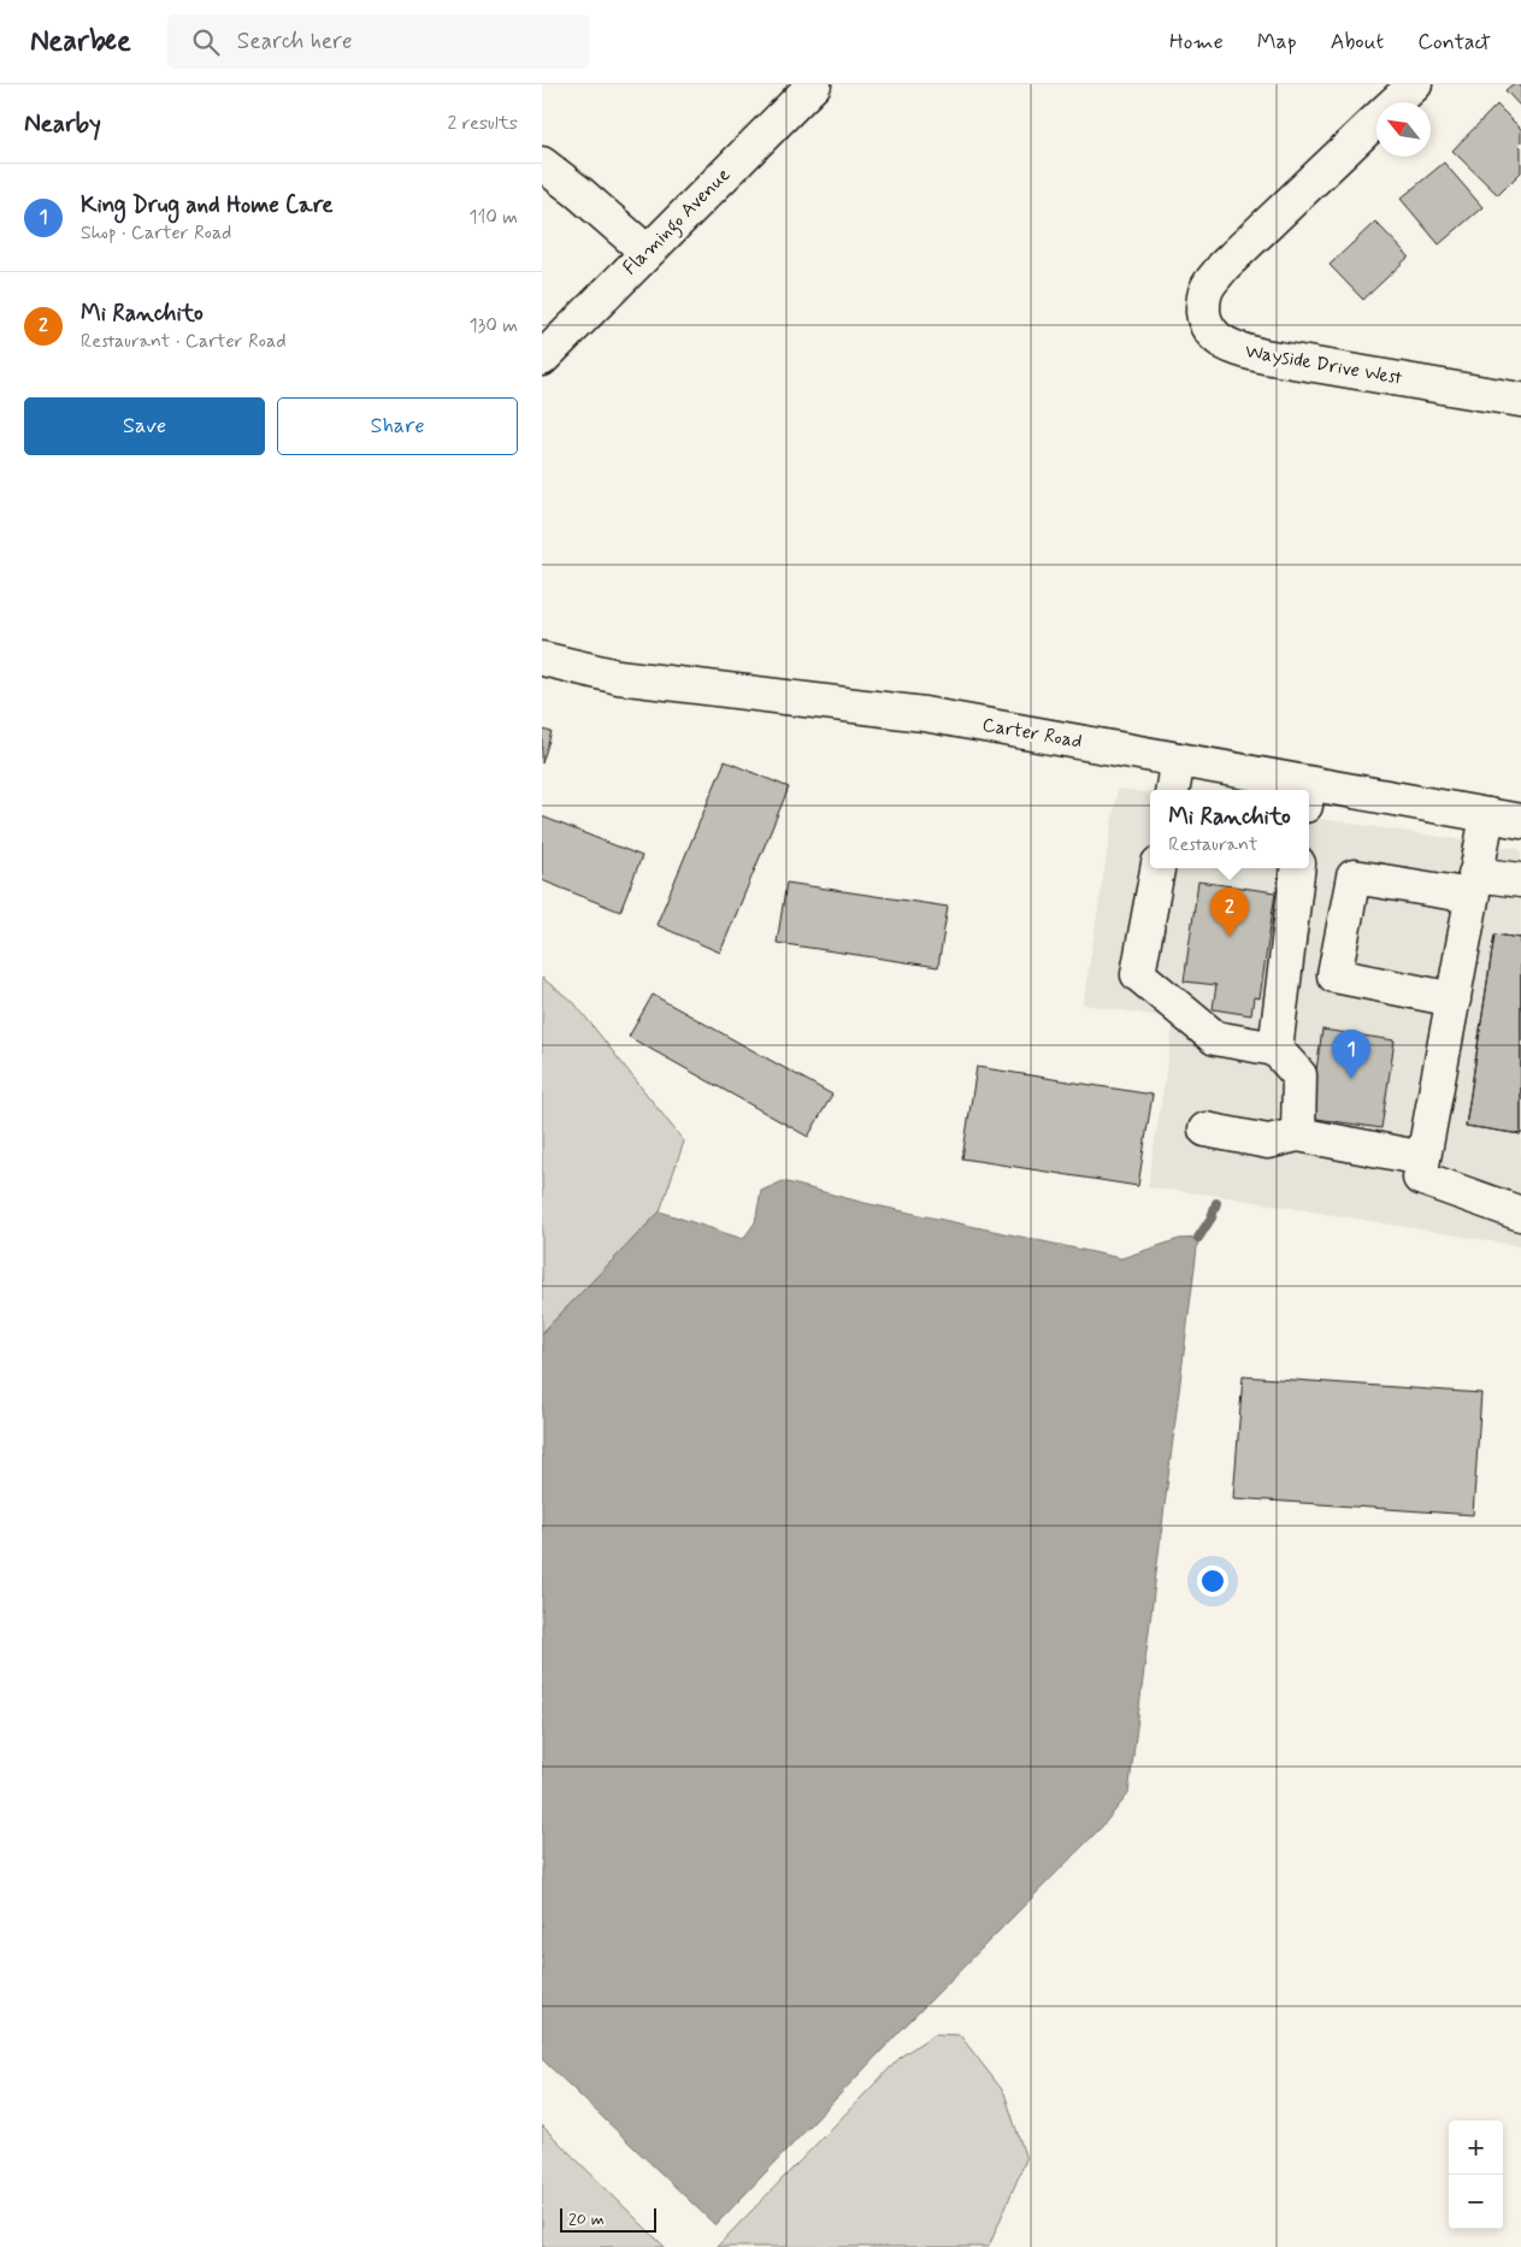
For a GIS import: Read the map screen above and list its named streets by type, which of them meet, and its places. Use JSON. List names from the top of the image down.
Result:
{
  "streets": {
    "street": ["Flamingo Avenue", "Wayside Drive West", "Carter Road"]
  },
  "scale_bar": "20 m",
  "north": "top left",
  "page": {
    "header": "Nearbee",
    "search": "Search here",
    "nav": [
      "Home",
      "Map",
      "About",
      "Contact"
    ],
    "heading": ["Nearby", "2 results"],
    "list": [
      {
        "mark": "1",
        "name": "King Drug and Home Care",
        "note": "Shop · Carter Road",
        "value": "110 m"
      },
      {
        "mark": "2",
        "name": "Mi Ranchito",
        "note": "Restaurant · Carter Road",
        "value": "130 m"
      }
    ],
    "buttons": ["Save", "Share"],
    "popup": ["Mi Ranchito", "Restaurant"],
    "pins": ["2", "1"],
    "map_buttons": ["+", "−"],
    "scale": "20 m"
  }
}
